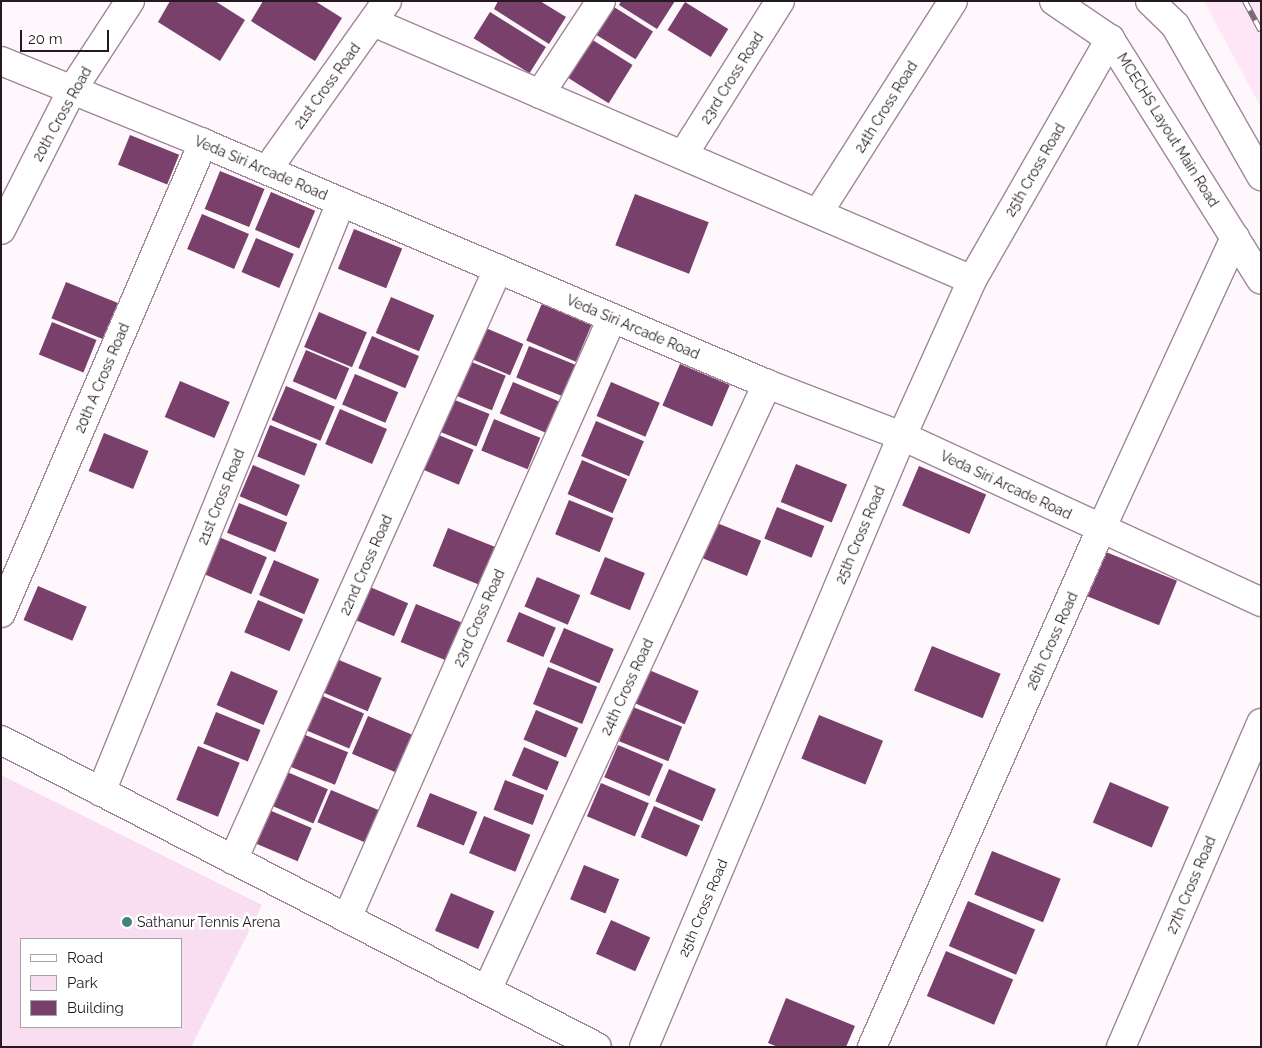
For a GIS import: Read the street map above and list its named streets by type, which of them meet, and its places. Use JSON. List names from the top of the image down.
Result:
{
  "streets": {
    "street": [
      "23rd Cross Road",
      "21st Cross Road",
      "24th Cross Road",
      "20th Cross Road",
      "MCECHS Layout Main Road",
      "Veda Siri Arcade Road",
      "25th Cross Road",
      "20th A Cross Road",
      "22nd Cross Road",
      "26th Cross Road",
      "27th Cross Road"
    ]
  },
  "crossings": [
    ["23rd Cross Road", "Veda Siri Arcade Road"],
    ["21st Cross Road", "Veda Siri Arcade Road"],
    ["24th Cross Road", "Veda Siri Arcade Road"],
    ["20th Cross Road", "Veda Siri Arcade Road"],
    ["MCECHS Layout Main Road", "25th Cross Road"],
    ["MCECHS Layout Main Road", "26th Cross Road"],
    ["Veda Siri Arcade Road", "25th Cross Road"],
    ["Veda Siri Arcade Road", "20th A Cross Road"],
    ["Veda Siri Arcade Road", "22nd Cross Road"],
    ["Veda Siri Arcade Road", "26th Cross Road"]
  ],
  "places": ["Sathanur Tennis Arena"],
  "legend": ["Road", "Park", "Building"],
  "scale_bar": "20 m"
}
